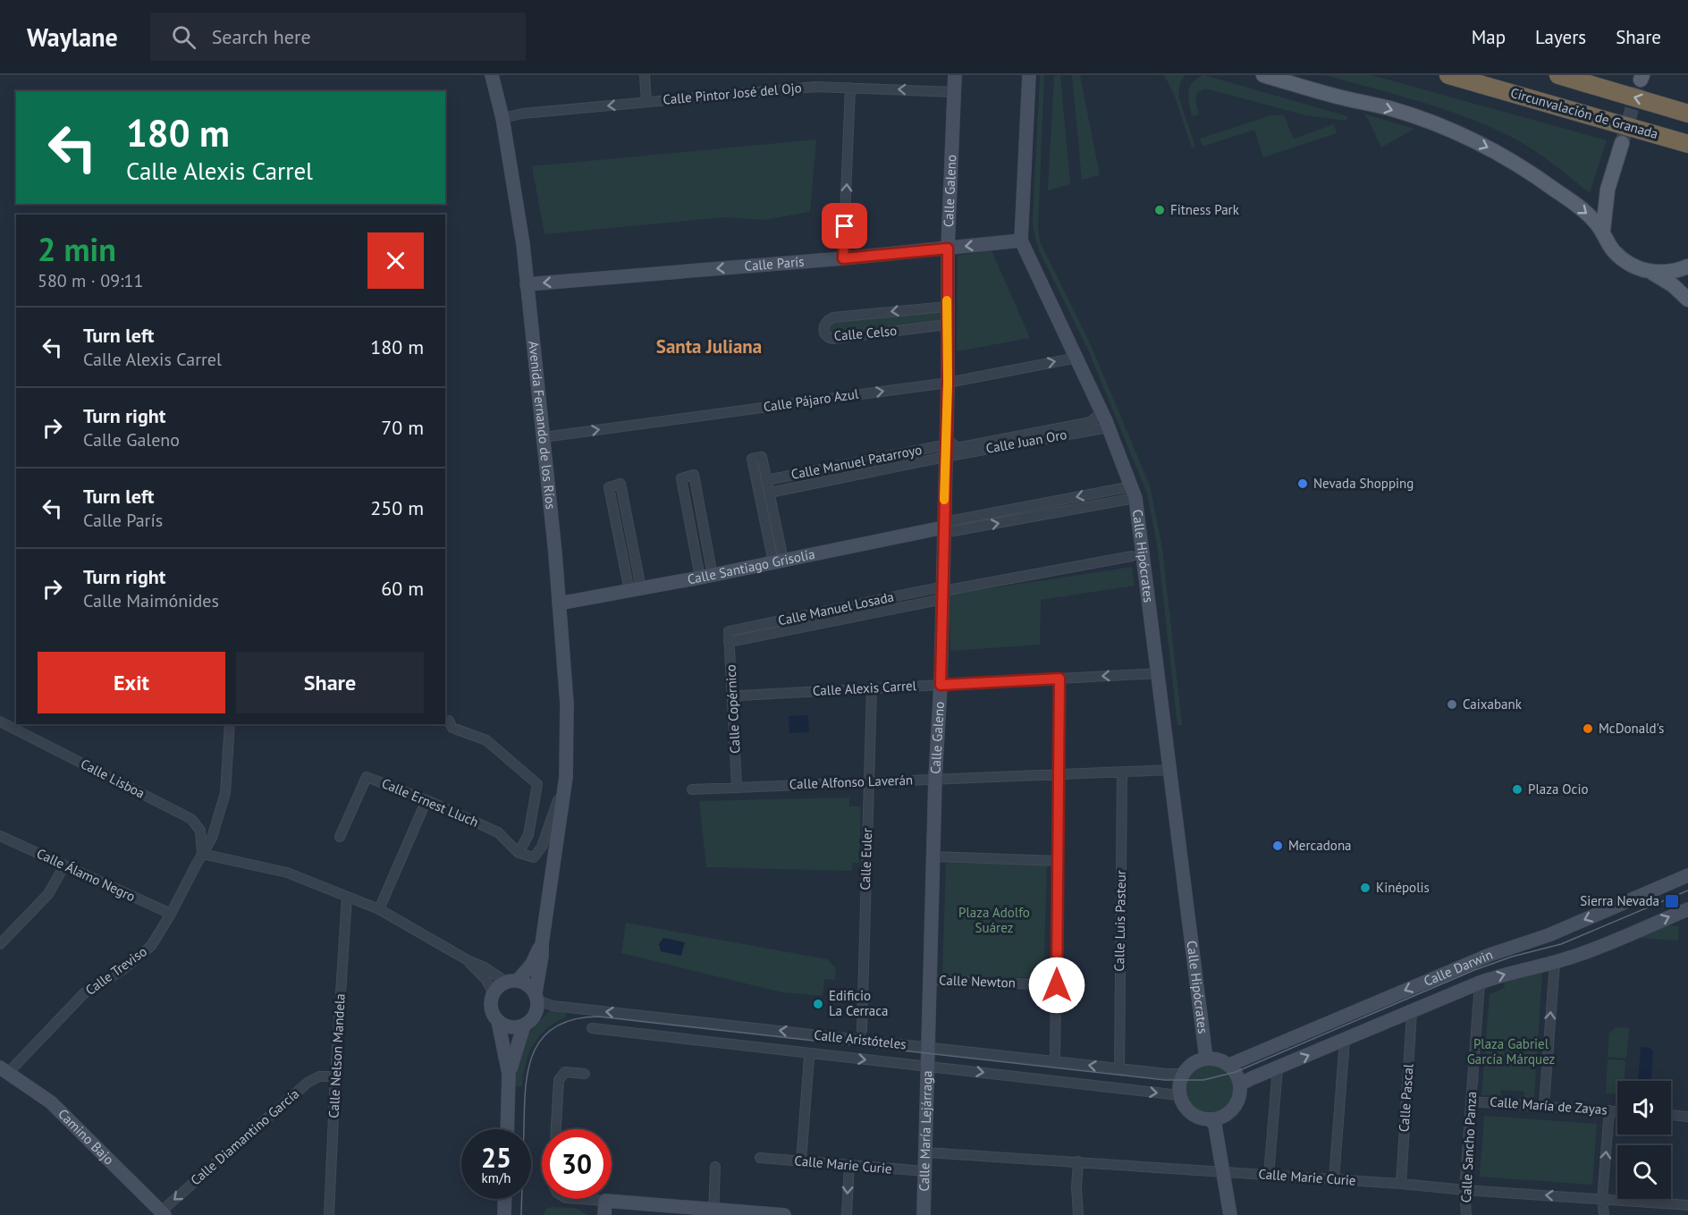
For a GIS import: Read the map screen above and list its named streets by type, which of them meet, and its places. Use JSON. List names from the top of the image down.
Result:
{
  "streets": {
    "highway": ["Circunvalación de Granada"],
    "street": [
      "Calle Pintor José del Ojo",
      "Calle Galeno",
      "Calle París",
      "Calle Celso",
      "Calle Pájaro Azul",
      "Avenida Fernando de los Ríos",
      "Calle Juan Oro",
      "Calle Manuel Patarroyo",
      "Calle Hipócrates",
      "Calle Santiago Grisolía",
      "Calle Manuel Losada",
      "Calle Alexis Carrel",
      "Calle Copérnico",
      "Calle Lisboa",
      "Calle Alfonso Laverán",
      "Calle Ernest Lluch",
      "Calle Euler",
      "Calle Álamo Negro",
      "Calle Luis Pasteur",
      "Calle Darwin",
      "Calle Treviso",
      "Calle Newton",
      "Calle Aristóteles",
      "Calle Nelson Mandela",
      "Calle Pascal",
      "Calle María de Zayas",
      "Calle María Lejárraga",
      "Camino Bajo",
      "Calle Diamantino García",
      "Calle Sancho Panza",
      "Calle Marie Curie"
    ]
  },
  "crossings": [
    ["Calle Pintor José del Ojo", "Calle Galeno"],
    ["Calle Pintor José del Ojo", "Avenida Fernando de los Ríos"],
    ["Calle Galeno", "Calle París"],
    ["Calle Galeno", "Calle Celso"],
    ["Calle Galeno", "Calle Pájaro Azul"],
    ["Calle Galeno", "Calle Juan Oro"],
    ["Calle Galeno", "Calle Manuel Patarroyo"],
    ["Calle Galeno", "Calle Santiago Grisolía"],
    ["Calle Galeno", "Calle Manuel Losada"],
    ["Calle Galeno", "Calle Alexis Carrel"],
    ["Calle Galeno", "Calle Alfonso Laverán"],
    ["Calle Galeno", "Calle Newton"],
    ["Calle Galeno", "Calle Aristóteles"],
    ["Calle Galeno", "Calle María Lejárraga"],
    ["Calle París", "Avenida Fernando de los Ríos"],
    ["Calle París", "Calle Hipócrates"],
    ["Calle Pájaro Azul", "Avenida Fernando de los Ríos"],
    ["Calle Pájaro Azul", "Calle Hipócrates"],
    ["Avenida Fernando de los Ríos", "Calle Santiago Grisolía"],
    ["Avenida Fernando de los Ríos", "Calle Ernest Lluch"],
    ["Avenida Fernando de los Ríos", "Calle Aristóteles"],
    ["Calle Juan Oro", "Calle Manuel Patarroyo"],
    ["Calle Juan Oro", "Calle Hipócrates"],
    ["Calle Hipócrates", "Calle Alexis Carrel"],
    ["Calle Hipócrates", "Calle Alfonso Laverán"],
    ["Calle Hipócrates", "Calle Darwin"],
    ["Calle Hipócrates", "Calle Aristóteles"],
    ["Calle Manuel Losada", "Calle Copérnico"],
    ["Calle Alexis Carrel", "Calle Copérnico"],
    ["Calle Alexis Carrel", "Calle Euler"],
    ["Calle Copérnico", "Calle Alfonso Laverán"],
    ["Calle Lisboa", "Calle Treviso"],
    ["Calle Alfonso Laverán", "Calle Euler"],
    ["Calle Alfonso Laverán", "Calle Luis Pasteur"],
    ["Calle Álamo Negro", "Calle Treviso"],
    ["Calle Luis Pasteur", "Calle Aristóteles"],
    ["Calle Darwin", "Calle Aristóteles"],
    ["Calle Darwin", "Calle Pascal"],
    ["Calle Darwin", "Calle Sancho Panza"],
    ["Calle Treviso", "Camino Bajo"],
    ["Calle Aristóteles", "Calle María Lejárraga"],
    ["Calle Nelson Mandela", "Calle Diamantino García"],
    ["Calle Pascal", "Calle Marie Curie"],
    ["Calle María de Zayas", "Calle Sancho Panza"],
    ["Calle María Lejárraga", "Calle Marie Curie"],
    ["Camino Bajo", "Calle Diamantino García"],
    ["Calle Sancho Panza", "Calle Marie Curie"]
  ],
  "one_way": [
    "Calle Pintor José del Ojo",
    "Calle París",
    "Calle Pájaro Azul",
    "Calle Diamantino García"
  ],
  "districts": ["Santa Juliana"],
  "parks": ["Plaza Adolfo Suárez", "Plaza Gabriel García Márquez"],
  "places": {
    "other": [
      "Fitness Park",
      "Nevada Shopping",
      "Caixabank",
      "McDonald's",
      "Plaza Ocio",
      "Mercadona",
      "Kinépolis",
      "Edificio La Cerraca"
    ],
    "transit": ["Sierra Nevada"]
  },
  "page": {
    "header": "Waylane",
    "search": "Search here",
    "nav": ["Map", "Layers", "Share"],
    "turn": ["180 m", "Calle Alexis Carrel"],
    "heading": ["2 min", "580 m · 09:11"],
    "list": [
      {
        "name": "Turn left",
        "note": "Calle Alexis Carrel",
        "value": "180 m"
      },
      {
        "name": "Turn right",
        "note": "Calle Galeno",
        "value": "70 m"
      },
      {
        "name": "Turn left",
        "note": "Calle París",
        "value": "250 m"
      },
      {
        "name": "Turn right",
        "note": "Calle Maimónides",
        "value": "60 m"
      }
    ],
    "buttons": ["Exit", "Share"],
    "speed": "25 km/h",
    "limit": "30"
  }
}
